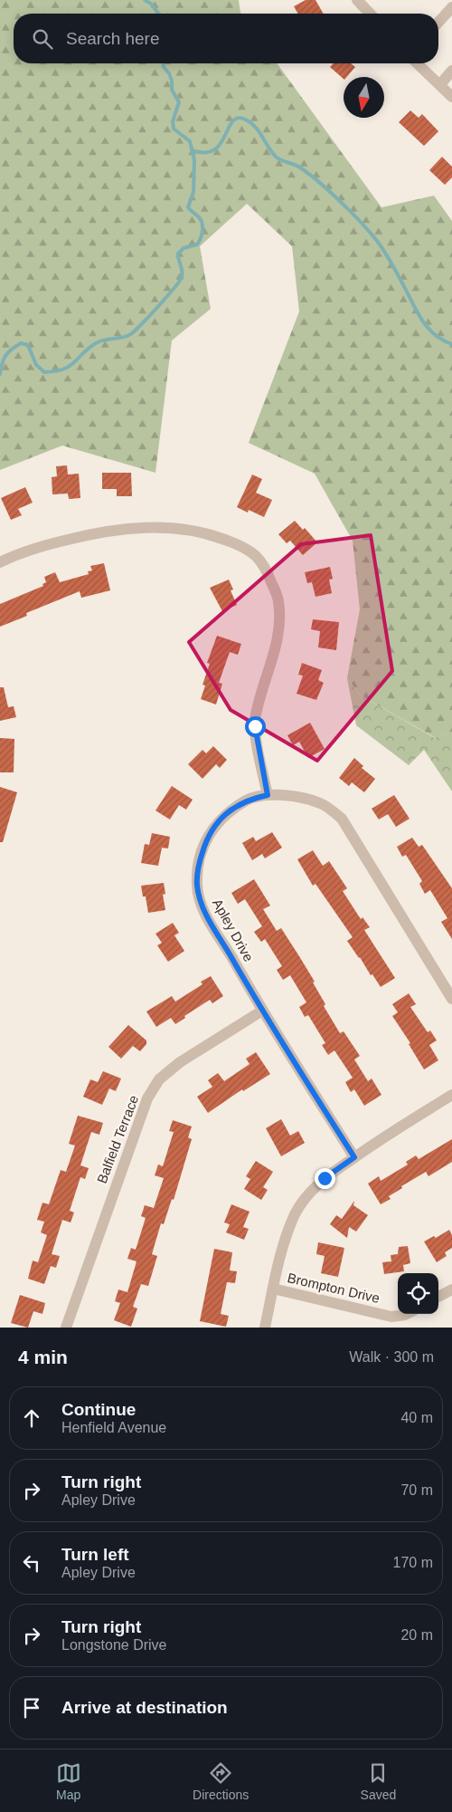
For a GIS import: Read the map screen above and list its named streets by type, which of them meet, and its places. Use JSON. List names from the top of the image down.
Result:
{
  "streets": {
    "street": ["Apley Drive", "Balfield Terrace", "Brompton Drive"]
  },
  "crossings": [
    ["Apley Drive", "Balfield Terrace"]
  ],
  "north": "bottom",
  "page": {
    "search": "Search here",
    "heading": ["4 min", "Walk · 300 m"],
    "list": [
      ["Continue", "Henfield Avenue", "40 m"],
      ["Turn right", "Apley Drive", "70 m"],
      ["Turn left", "Apley Drive", "170 m"],
      ["Turn right", "Longstone Drive", "20 m"],
      "Arrive at destination"
    ],
    "nav": ["Map", "Directions", "Saved"]
  }
}
